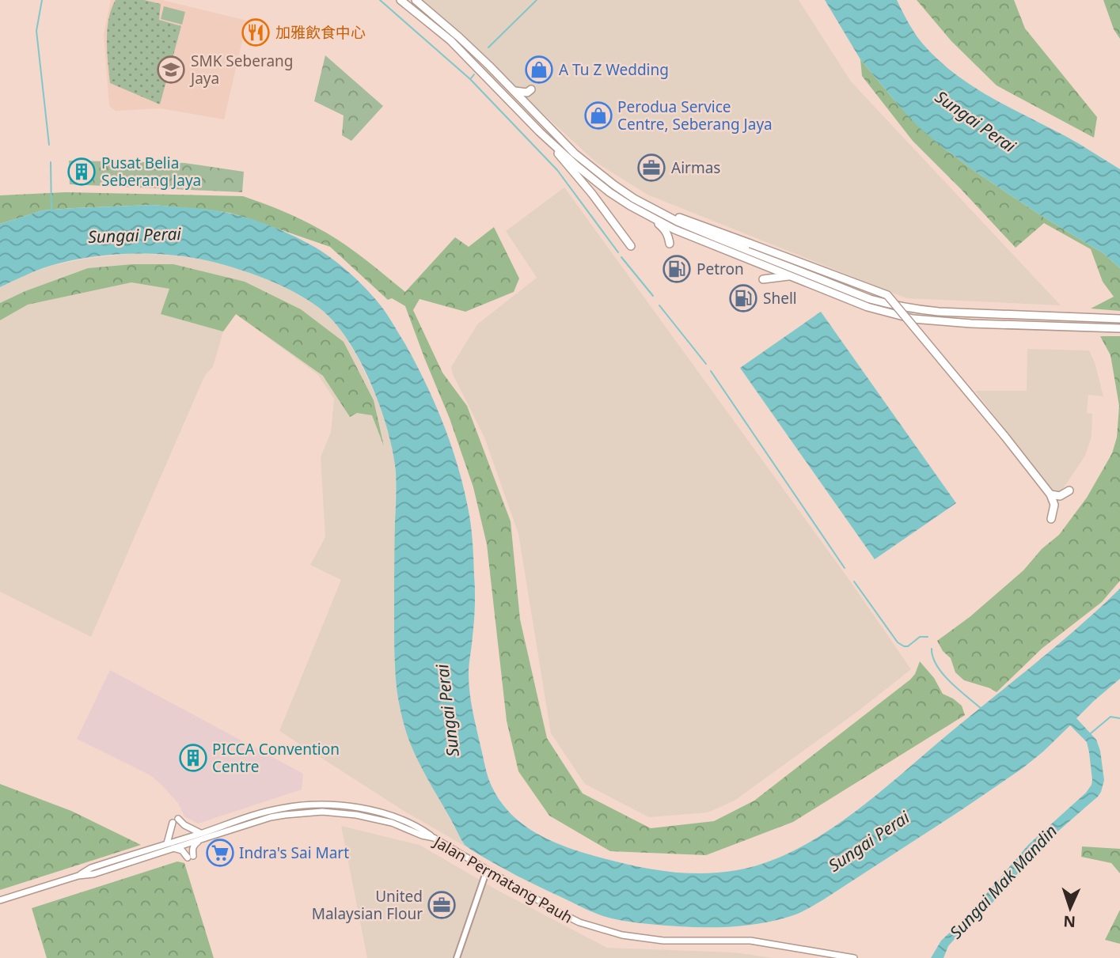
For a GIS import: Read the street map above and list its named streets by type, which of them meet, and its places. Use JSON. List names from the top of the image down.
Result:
{
  "streets": {
    "main road": ["Jalan Permatang Pauh"]
  },
  "water": ["Sungai Perai", "Sungai Mak Mandin"],
  "places": {
    "restaurant": ["加雅飲食中心"],
    "school or university": ["SMK Seberang Jaya"],
    "shop": ["A Tu Z Wedding", "Perodua Service Centre, Seberang Jaya"],
    "office": ["Airmas", "United Malaysian Flour"],
    "building": ["Pusat Belia Seberang Jaya", "PICCA Convention Centre"],
    "fuel station": ["Petron", "Shell"],
    "supermarket": ["Indra's Sai Mart"]
  },
  "north": "bottom"
}
